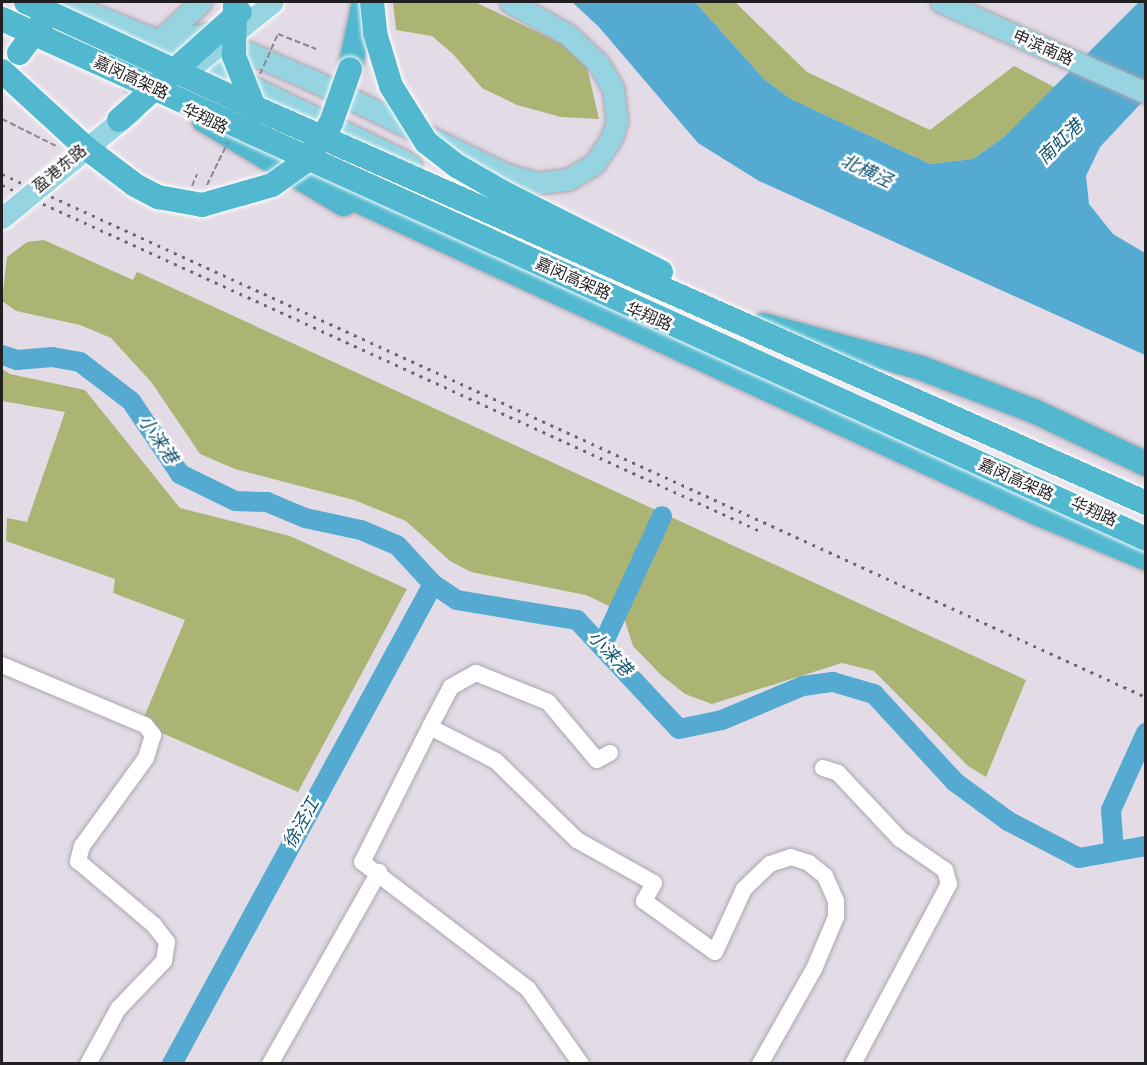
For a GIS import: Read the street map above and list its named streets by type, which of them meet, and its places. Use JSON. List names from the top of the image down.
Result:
{
  "streets": {
    "highway": ["嘉闵高架路"],
    "main road": ["申滨南路", "华翔路", "盈港东路"]
  },
  "crossings": [
    ["嘉闵高架路", "华翔路"],
    ["华翔路", "盈港东路"]
  ],
  "water": [
    "南虹港",
    "北横泾",
    "小涞港",
    "徐泾江"
  ]
}
